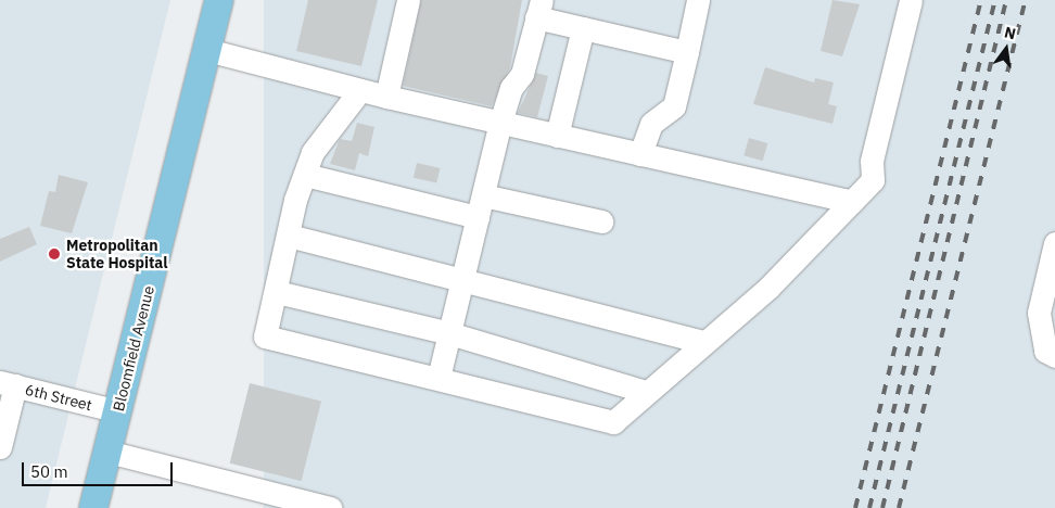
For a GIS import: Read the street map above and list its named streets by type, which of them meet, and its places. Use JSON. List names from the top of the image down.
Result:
{
  "streets": {
    "main road": ["Bloomfield Avenue"],
    "street": ["6th Street"]
  },
  "crossings": [
    ["Bloomfield Avenue", "6th Street"]
  ],
  "places": ["Metropolitan State Hospital"],
  "scale_bar": "50 m",
  "north": "top"
}
